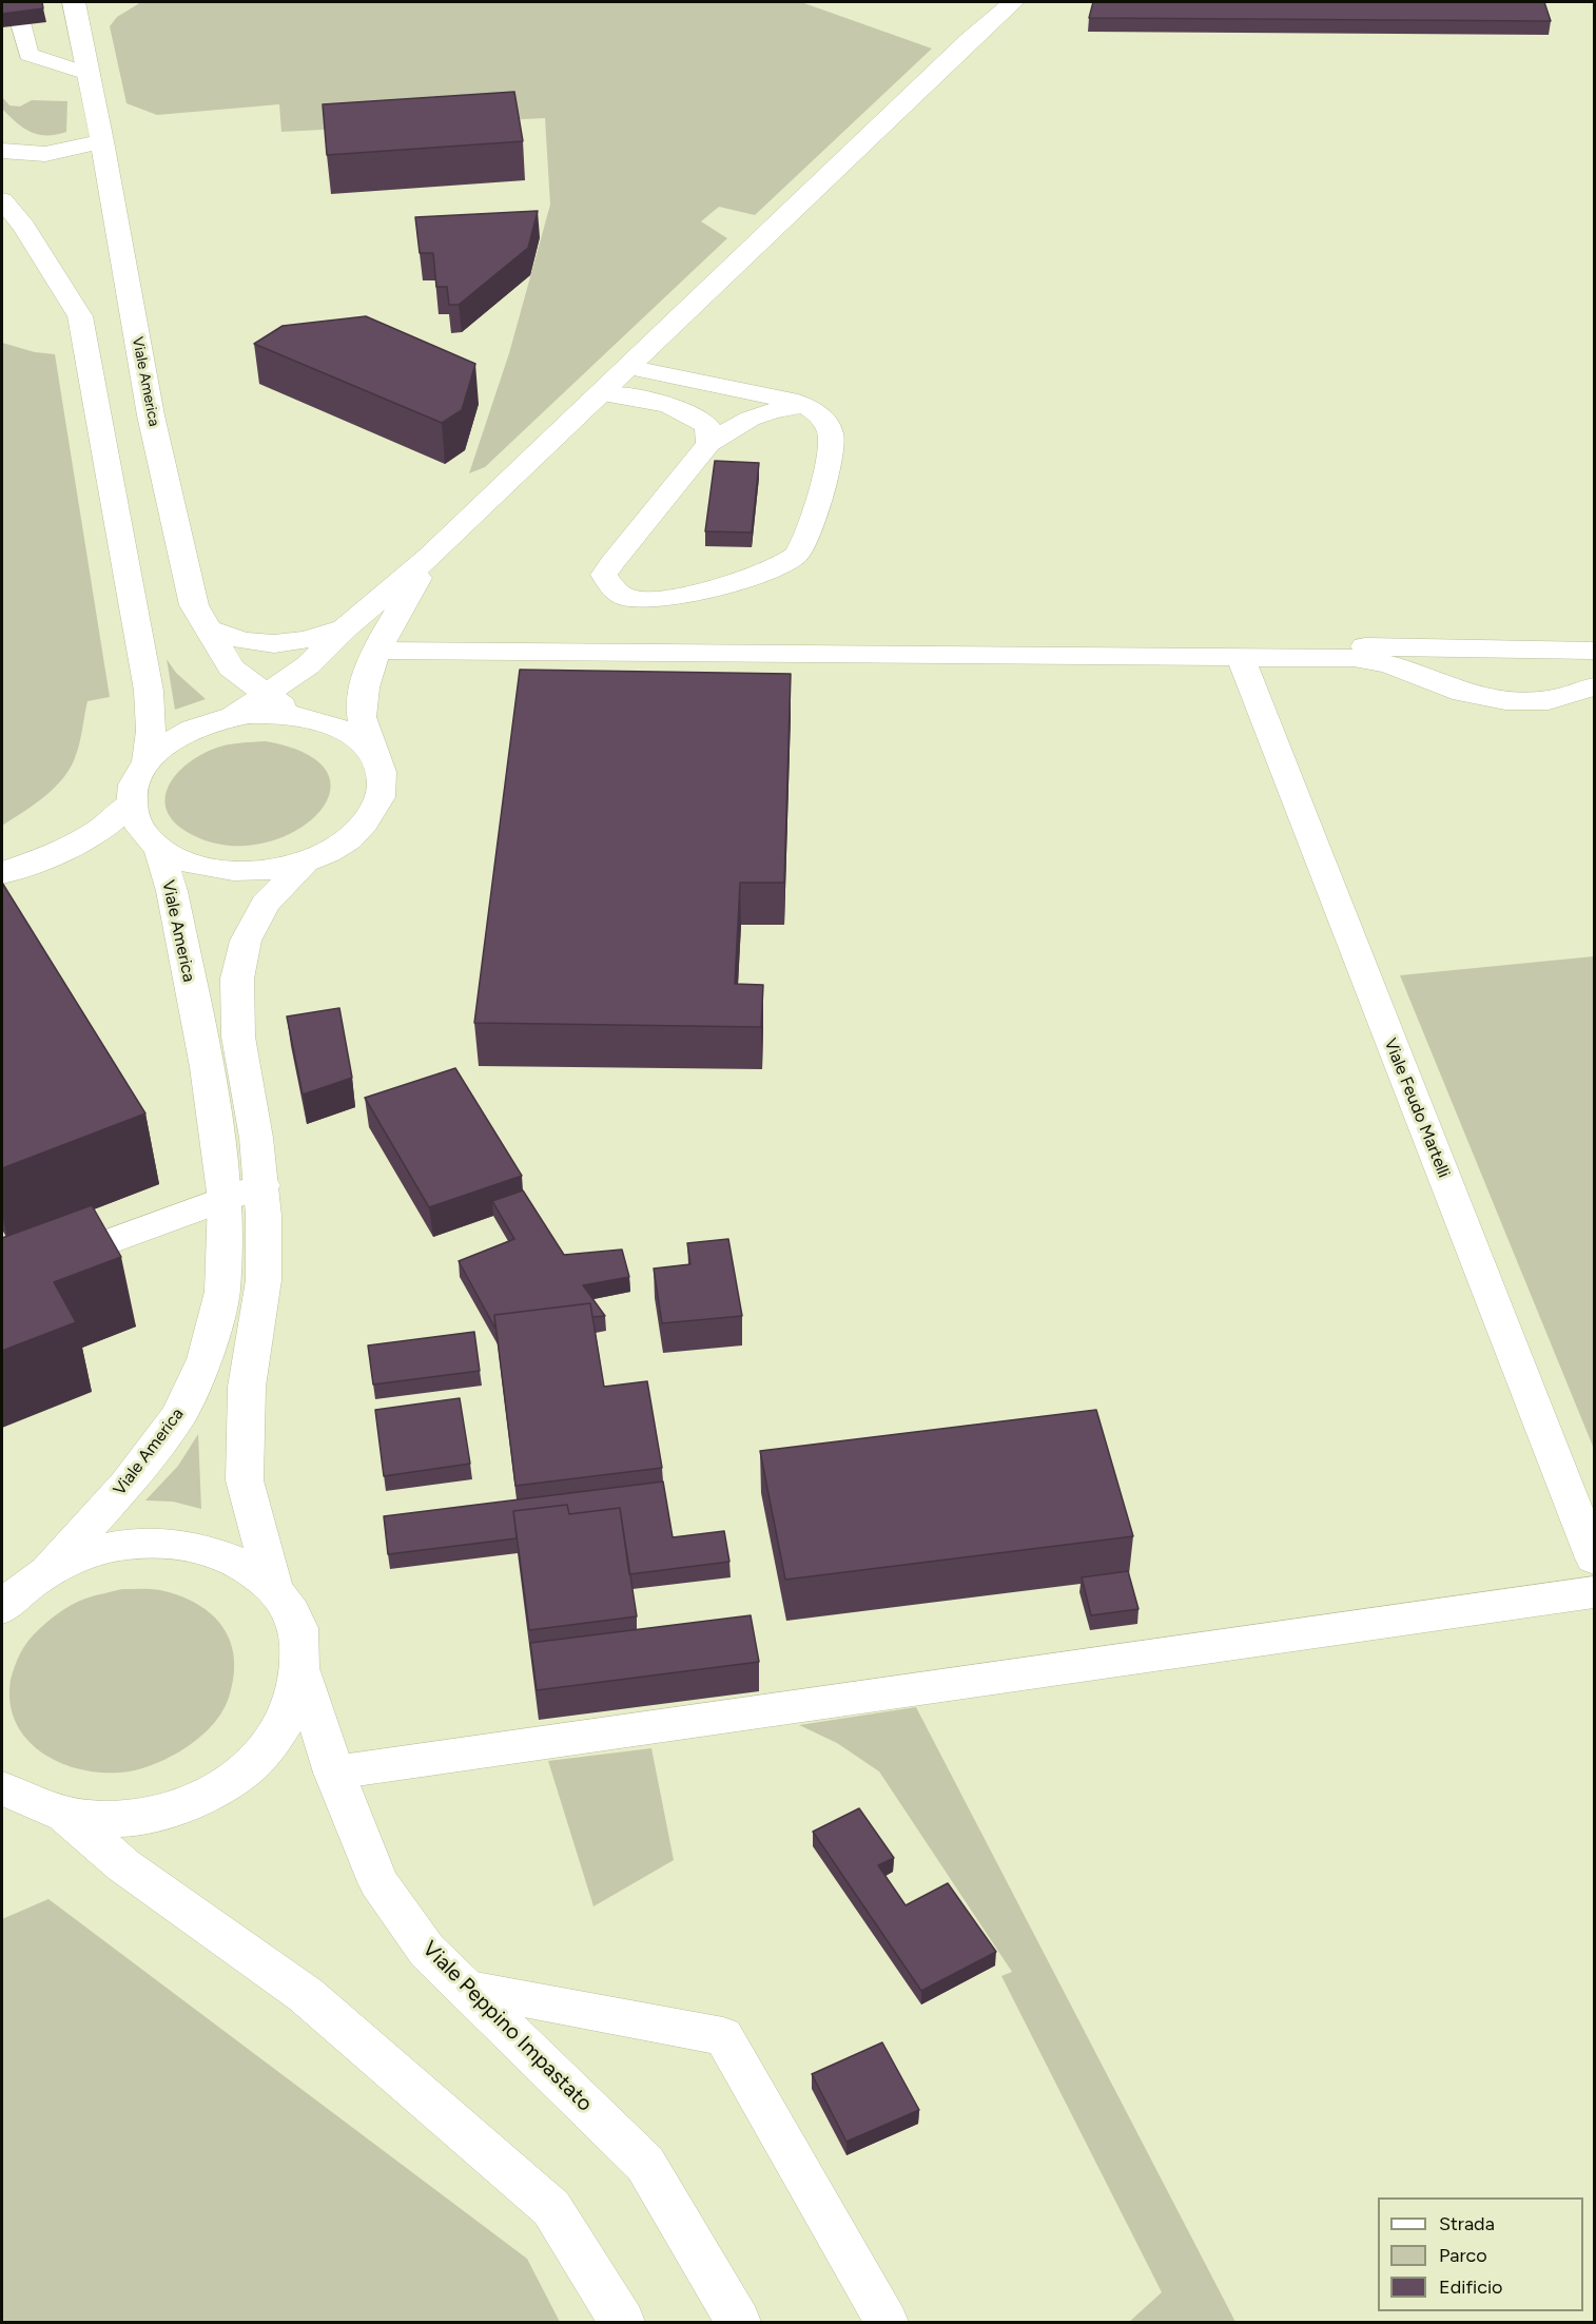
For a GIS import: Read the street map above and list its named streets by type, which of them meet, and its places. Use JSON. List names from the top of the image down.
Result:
{
  "streets": {
    "main road": ["Viale America", "Viale Feudo Martelli", "Viale Peppino Impastato"]
  },
  "legend": ["Strada", "Parco", "Edificio"]
}
